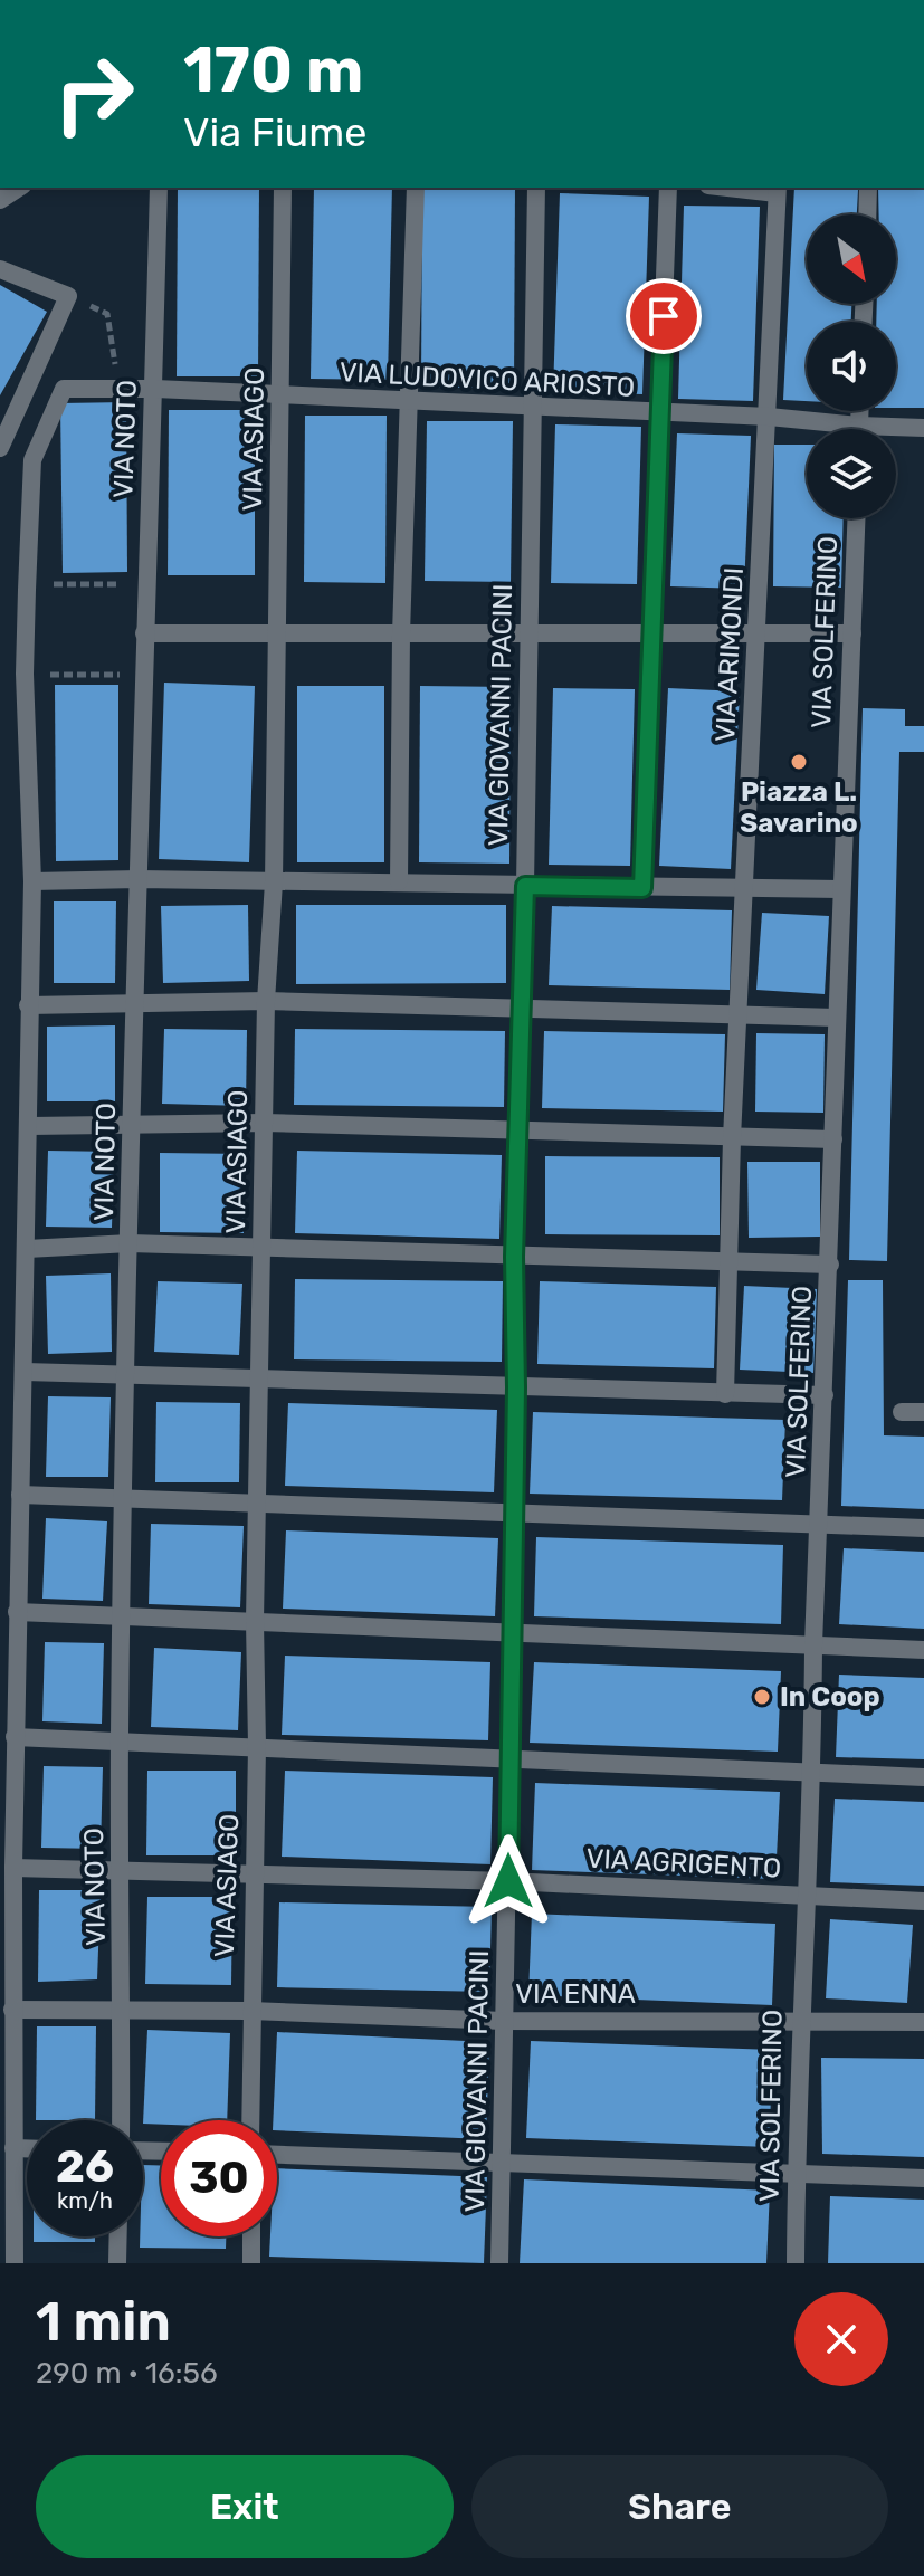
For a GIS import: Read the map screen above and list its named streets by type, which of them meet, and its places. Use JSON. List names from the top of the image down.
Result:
{
  "streets": {
    "street": [
      "VIA LUDOVICO ARIOSTO",
      "VIA NOTO",
      "VIA ASIAGO",
      "VIA SOLFERINO",
      "VIA ARIMONDI",
      "VIA GIOVANNI PACINI",
      "VIA AGRIGENTO",
      "VIA ENNA"
    ]
  },
  "crossings": [
    ["VIA LUDOVICO ARIOSTO", "VIA NOTO"],
    ["VIA LUDOVICO ARIOSTO", "VIA ASIAGO"],
    ["VIA LUDOVICO ARIOSTO", "VIA ARIMONDI"],
    ["VIA LUDOVICO ARIOSTO", "VIA GIOVANNI PACINI"],
    ["VIA NOTO", "VIA AGRIGENTO"],
    ["VIA NOTO", "VIA ENNA"],
    ["VIA ASIAGO", "VIA AGRIGENTO"],
    ["VIA ASIAGO", "VIA ENNA"],
    ["VIA SOLFERINO", "VIA AGRIGENTO"],
    ["VIA SOLFERINO", "VIA ENNA"],
    ["VIA GIOVANNI PACINI", "VIA AGRIGENTO"],
    ["VIA GIOVANNI PACINI", "VIA ENNA"]
  ],
  "places": ["Piazza L. Savarino", "In Coop"],
  "north": "bottom right",
  "page": {
    "turn": ["170 m", "Via Fiume"],
    "speed": "26 km/h",
    "limit": "30",
    "heading": ["1 min", "290 m · 16:56"],
    "buttons": ["Exit", "Share"]
  }
}
